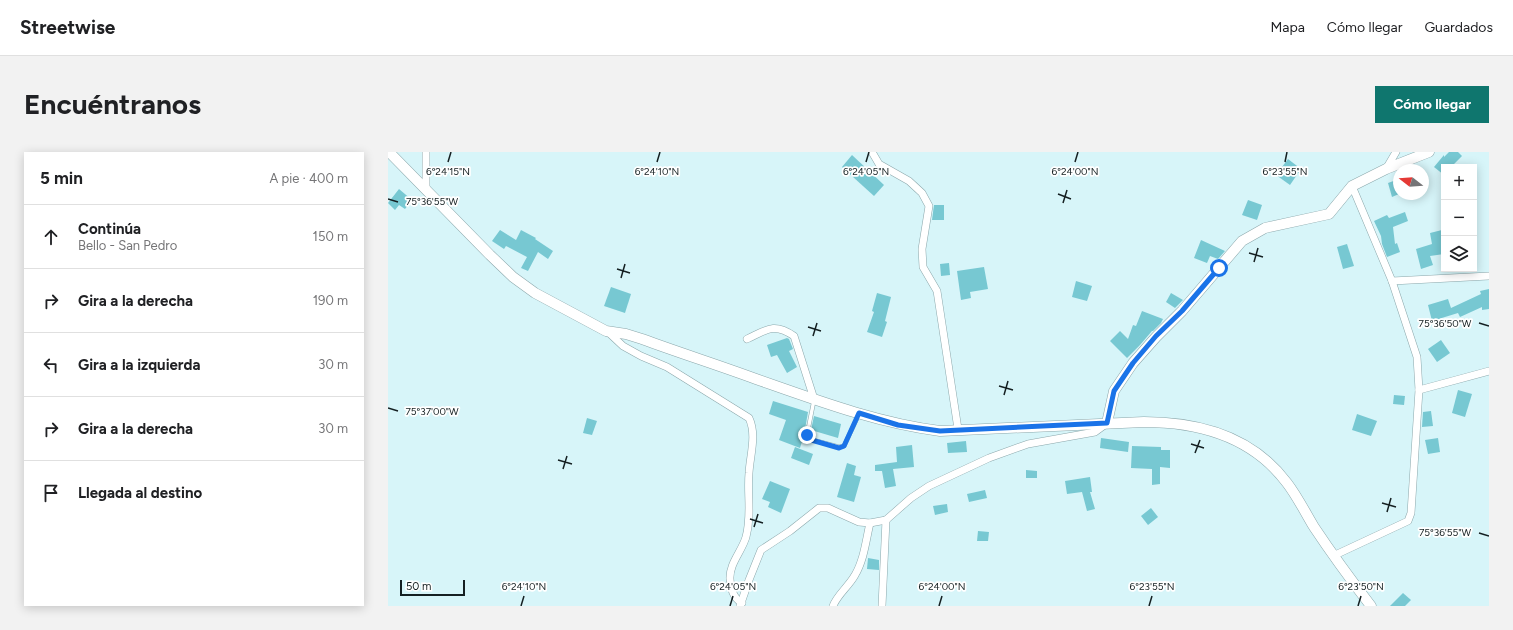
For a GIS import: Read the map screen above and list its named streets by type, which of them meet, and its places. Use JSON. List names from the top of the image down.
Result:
{
  "scale_bar": "50 m",
  "north": "left",
  "page": {
    "header": "Streetwise",
    "nav": ["Mapa", "Cómo llegar", "Guardados"],
    "buttons": "Cómo llegar",
    "title": "Encuéntranos",
    "heading": ["5 min", "A pie · 400 m"],
    "map_buttons": ["+", "−"],
    "list": [
      ["Continúa", "Bello - San Pedro", "150 m"],
      ["Gira a la derecha", "190 m"],
      ["Gira a la izquierda", "30 m"],
      ["Gira a la derecha", "30 m"],
      "Llegada al destino"
    ],
    "scale": "50 m"
  },
  "coordinates": [
    "6°24'15\"N",
    "6°24'10\"N",
    "6°24'05\"N",
    "6°24'00\"N",
    "6°23'55\"N",
    "75°36'55\"W",
    "75°36'50\"W",
    "75°37'00\"W",
    "6°23'50\"N"
  ]
}
